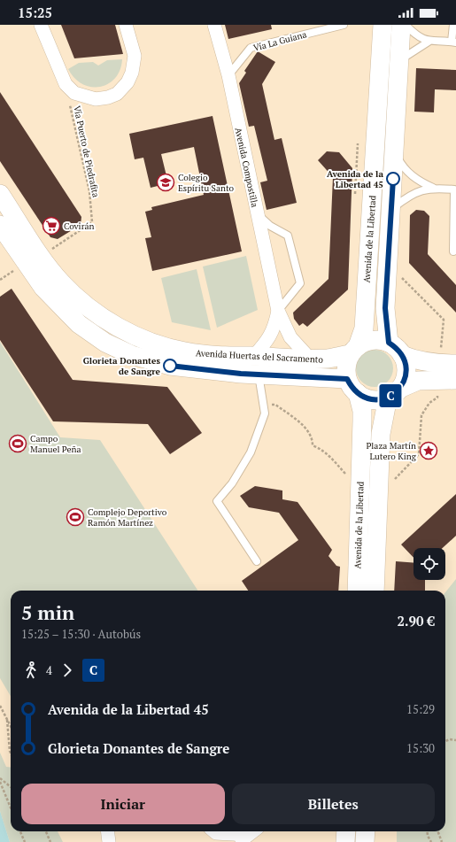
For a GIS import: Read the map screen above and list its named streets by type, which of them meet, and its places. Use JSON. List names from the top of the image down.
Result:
{
  "streets": {
    "main road": ["Avenida de la Libertad", "Avenida Huertas del Sacramento"],
    "street": ["Avenida Compostilla"],
    "lane": ["Vía La Guiana"],
    "path": ["Vía Puerto de Piedrafita"]
  },
  "crossings": [
    ["Vía La Guiana", "Avenida Compostilla"],
    ["Avenida Compostilla", "Avenida Huertas del Sacramento"],
    ["Avenida de la Libertad", "Avenida Huertas del Sacramento"]
  ],
  "places": {
    "other": ["Avenida de la Libertad 45", "Glorieta Donantes de Sangre"],
    "school or university": ["Colegio Espíritu Santo"],
    "supermarket": ["Covirán"],
    "sports": ["Campo Manuel Peña", "Complejo Deportivo Ramón Martínez"],
    "place": ["Plaza Martín Lutero King"]
  },
  "lines": ["bus line C"],
  "page": {
    "status": "15:25",
    "on_map": "C",
    "heading": ["5 min", "15:25 – 15:30 · Autobús", "2.90 €"],
    "legs": ["4", "C"],
    "list": [
      {
        "name": "Avenida de la Libertad 45",
        "value": "15:29"
      },
      {
        "name": "Glorieta Donantes de Sangre",
        "value": "15:30"
      }
    ],
    "buttons": ["Iniciar", "Billetes"]
  }
}
